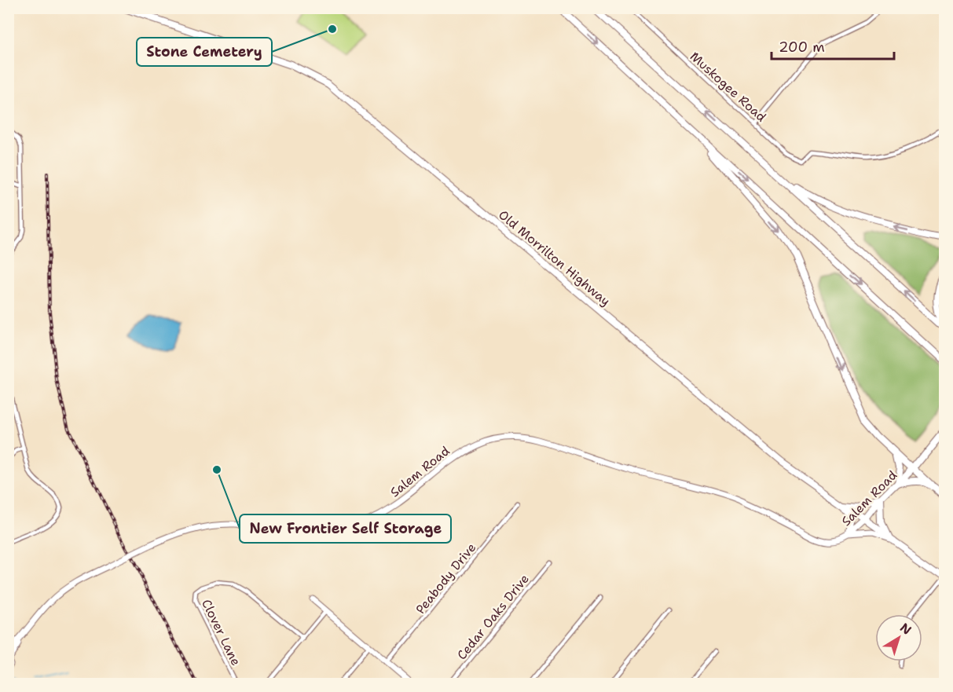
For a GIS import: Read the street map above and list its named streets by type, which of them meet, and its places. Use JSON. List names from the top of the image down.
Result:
{
  "streets": {
    "main road": ["Old Morrilton Highway", "Salem Road"],
    "street": [
      "Muskogee Road",
      "Peabody Drive",
      "Cedar Oaks Drive",
      "Clover Lane"
    ]
  },
  "crossings": [
    ["Old Morrilton Highway", "Salem Road"]
  ],
  "places": ["Stone Cemetery", "New Frontier Self Storage"],
  "scale_bar": "200 m",
  "north": "top right"
}
